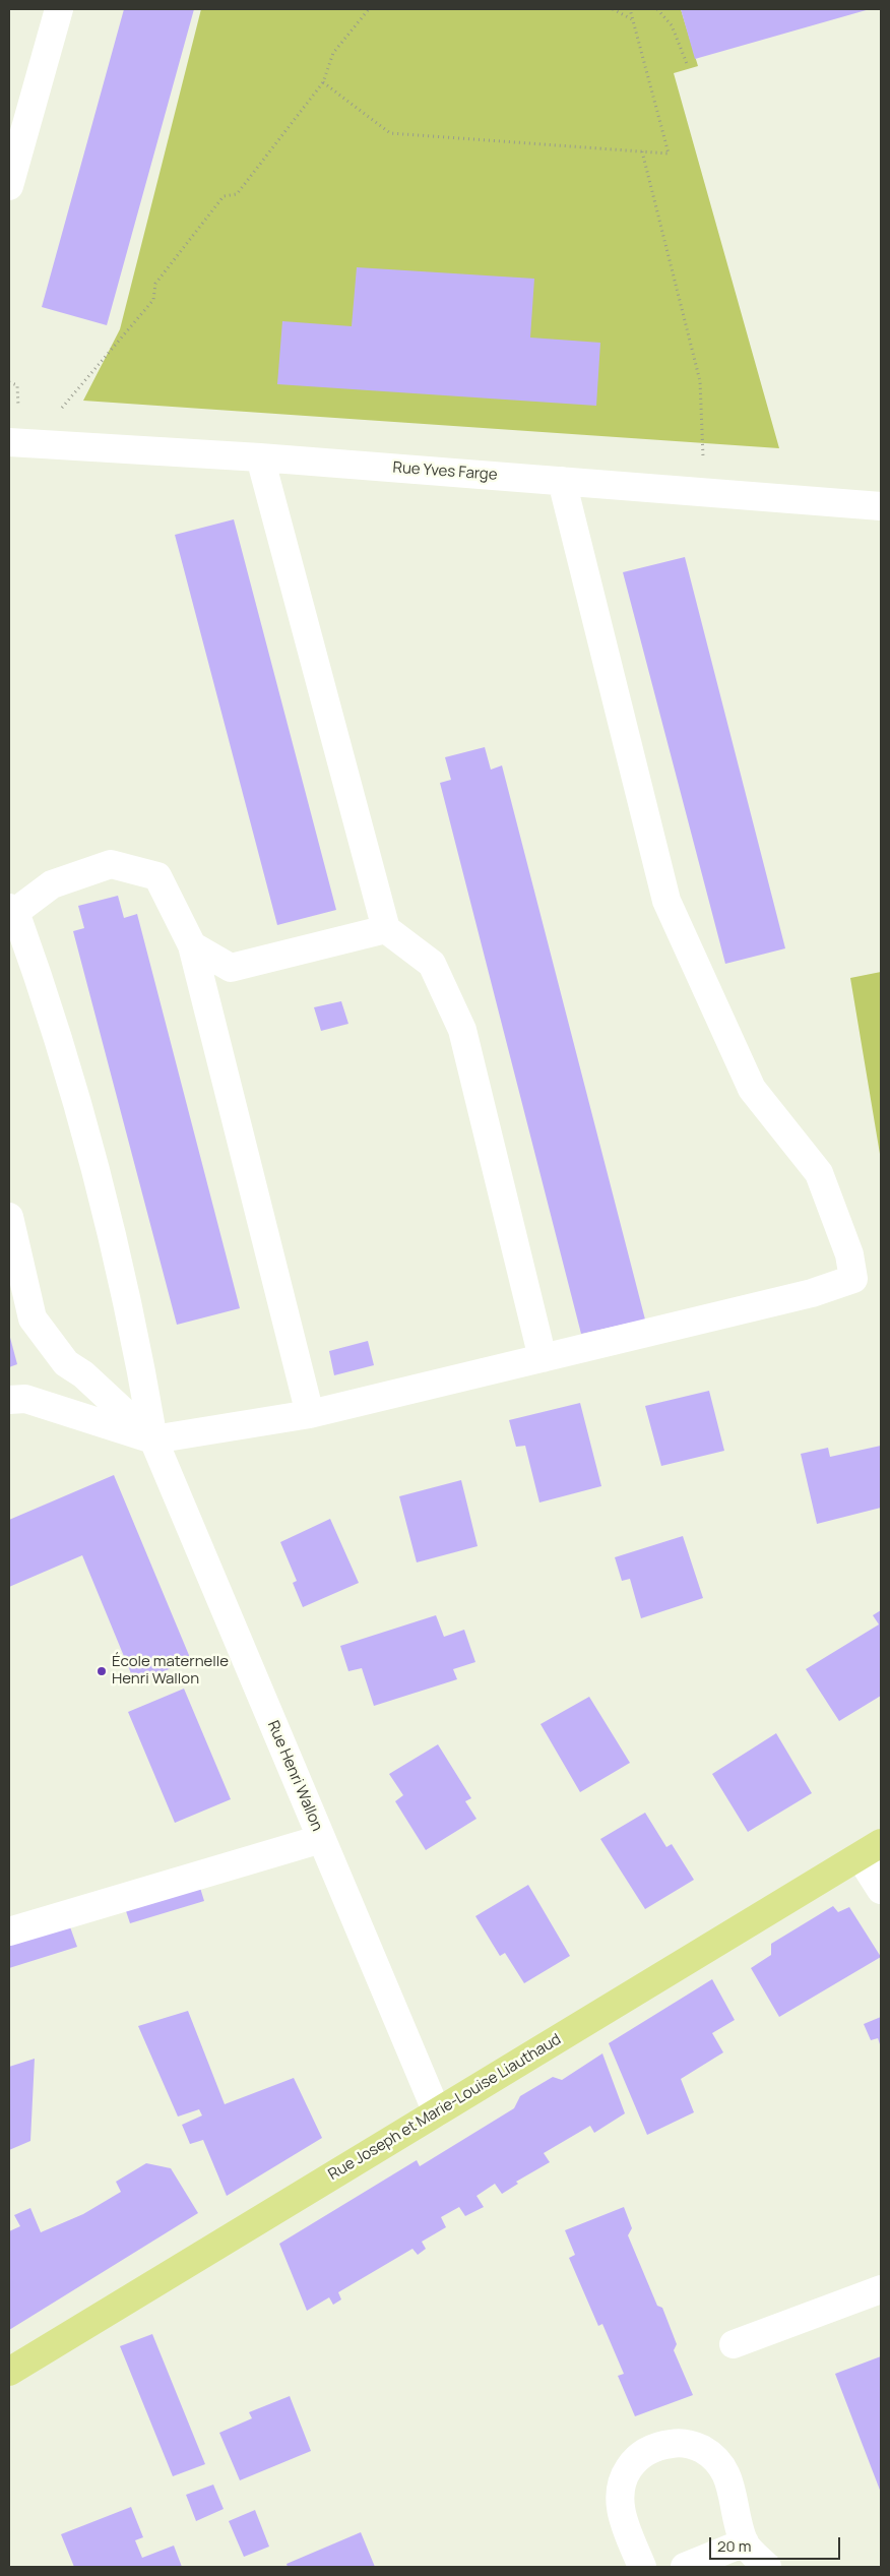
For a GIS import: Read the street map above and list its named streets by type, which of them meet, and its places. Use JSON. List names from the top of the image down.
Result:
{
  "streets": {
    "main road": ["Rue Joseph et Marie-Louise Liauthaud"],
    "street": ["Rue Yves Farge", "Rue Henri Wallon"]
  },
  "crossings": [
    ["Rue Henri Wallon", "Rue Joseph et Marie-Louise Liauthaud"]
  ],
  "places": ["École maternelle Henri Wallon"],
  "scale_bar": "20 m"
}
